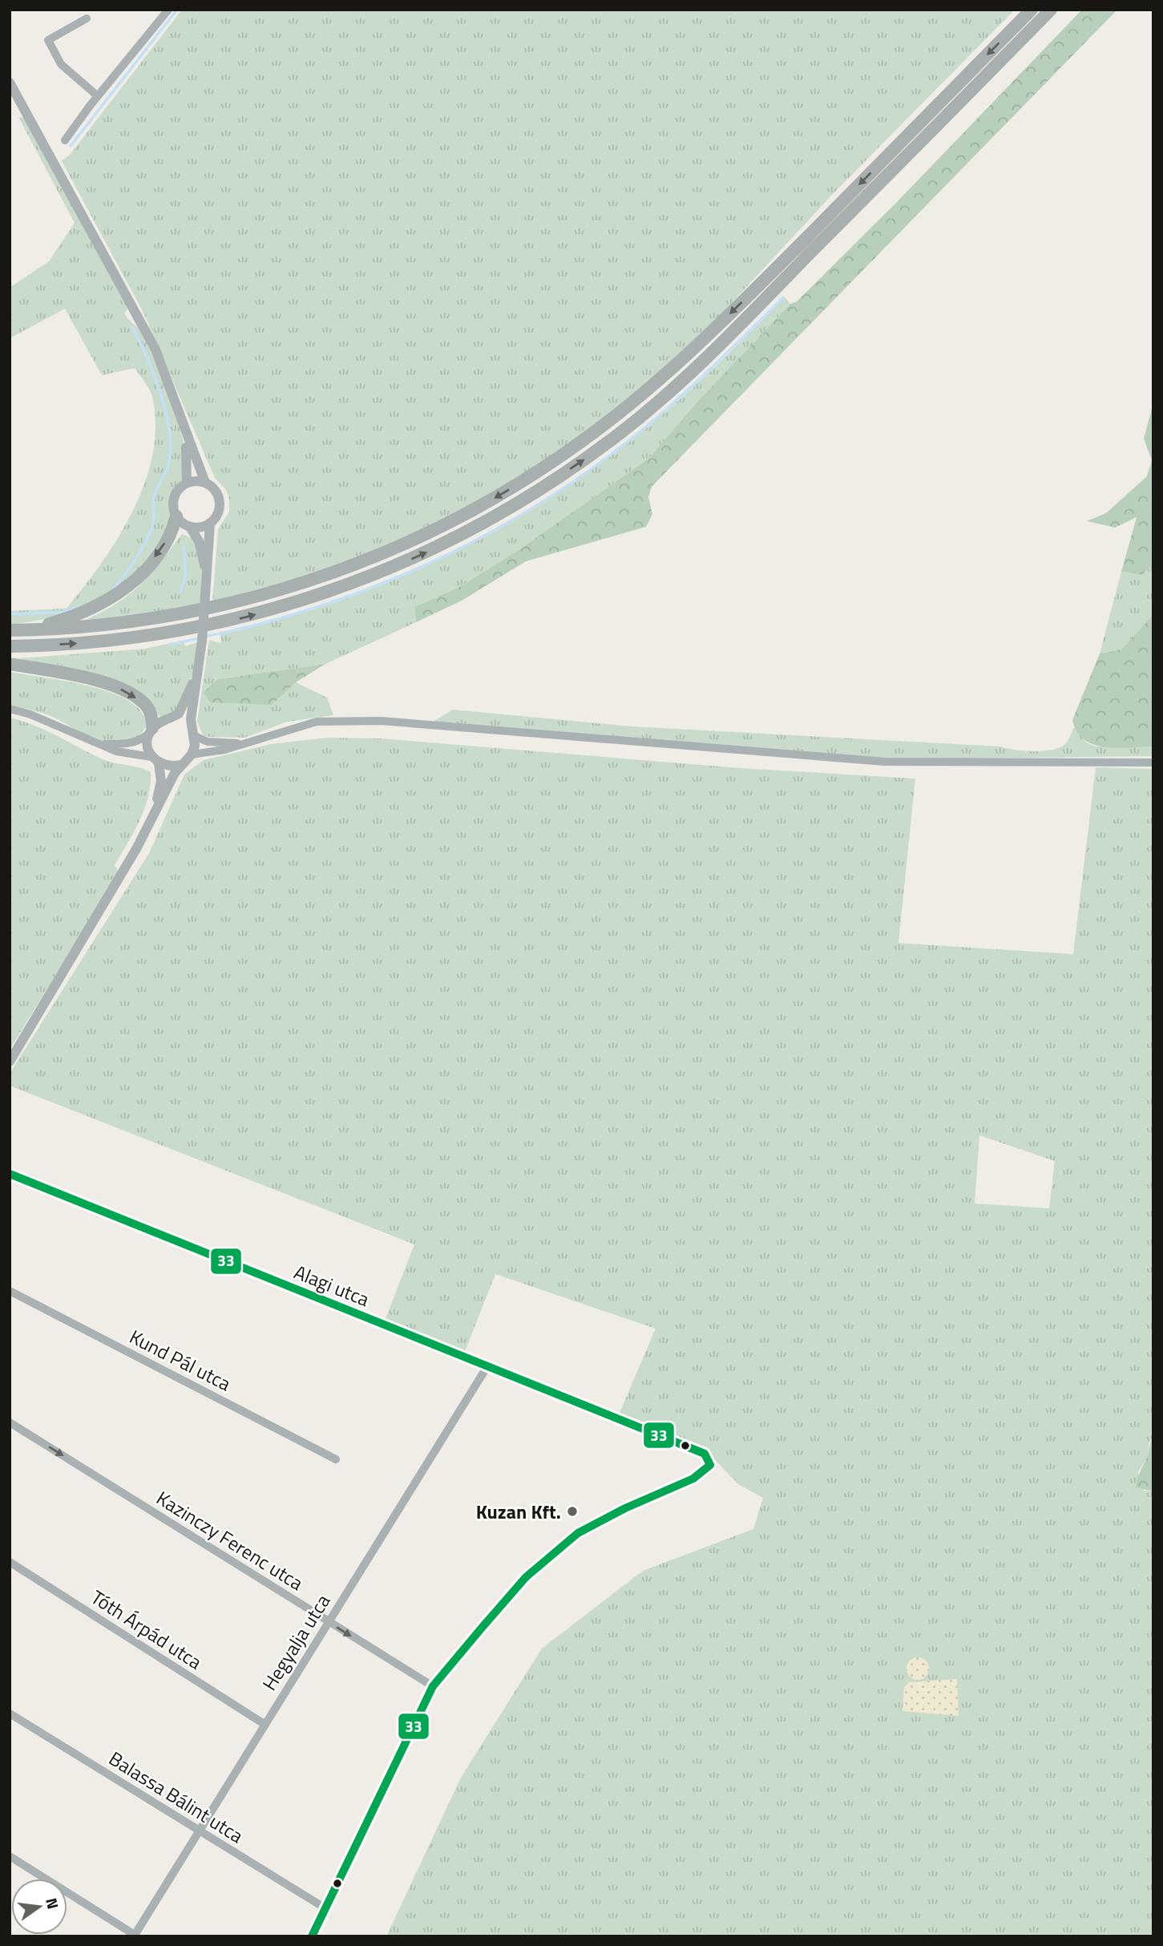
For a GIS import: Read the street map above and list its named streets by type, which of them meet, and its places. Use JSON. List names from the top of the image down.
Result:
{
  "streets": {
    "street": [
      "Alagi utca",
      "Kund Pál utca",
      "Kazinczy Ferenc utca",
      "Tóth Árpád utca",
      "Hegyalja utca",
      "Balassa Bálint utca"
    ]
  },
  "crossings": [
    ["Alagi utca", "Kazinczy Ferenc utca"],
    ["Alagi utca", "Hegyalja utca"],
    ["Kazinczy Ferenc utca", "Hegyalja utca"],
    ["Tóth Árpád utca", "Hegyalja utca"],
    ["Hegyalja utca", "Balassa Bálint utca"]
  ],
  "one_way": ["Kazinczy Ferenc utca"],
  "places": ["Kuzan Kft."],
  "lines": ["transit line 33"],
  "north": "right"
}
